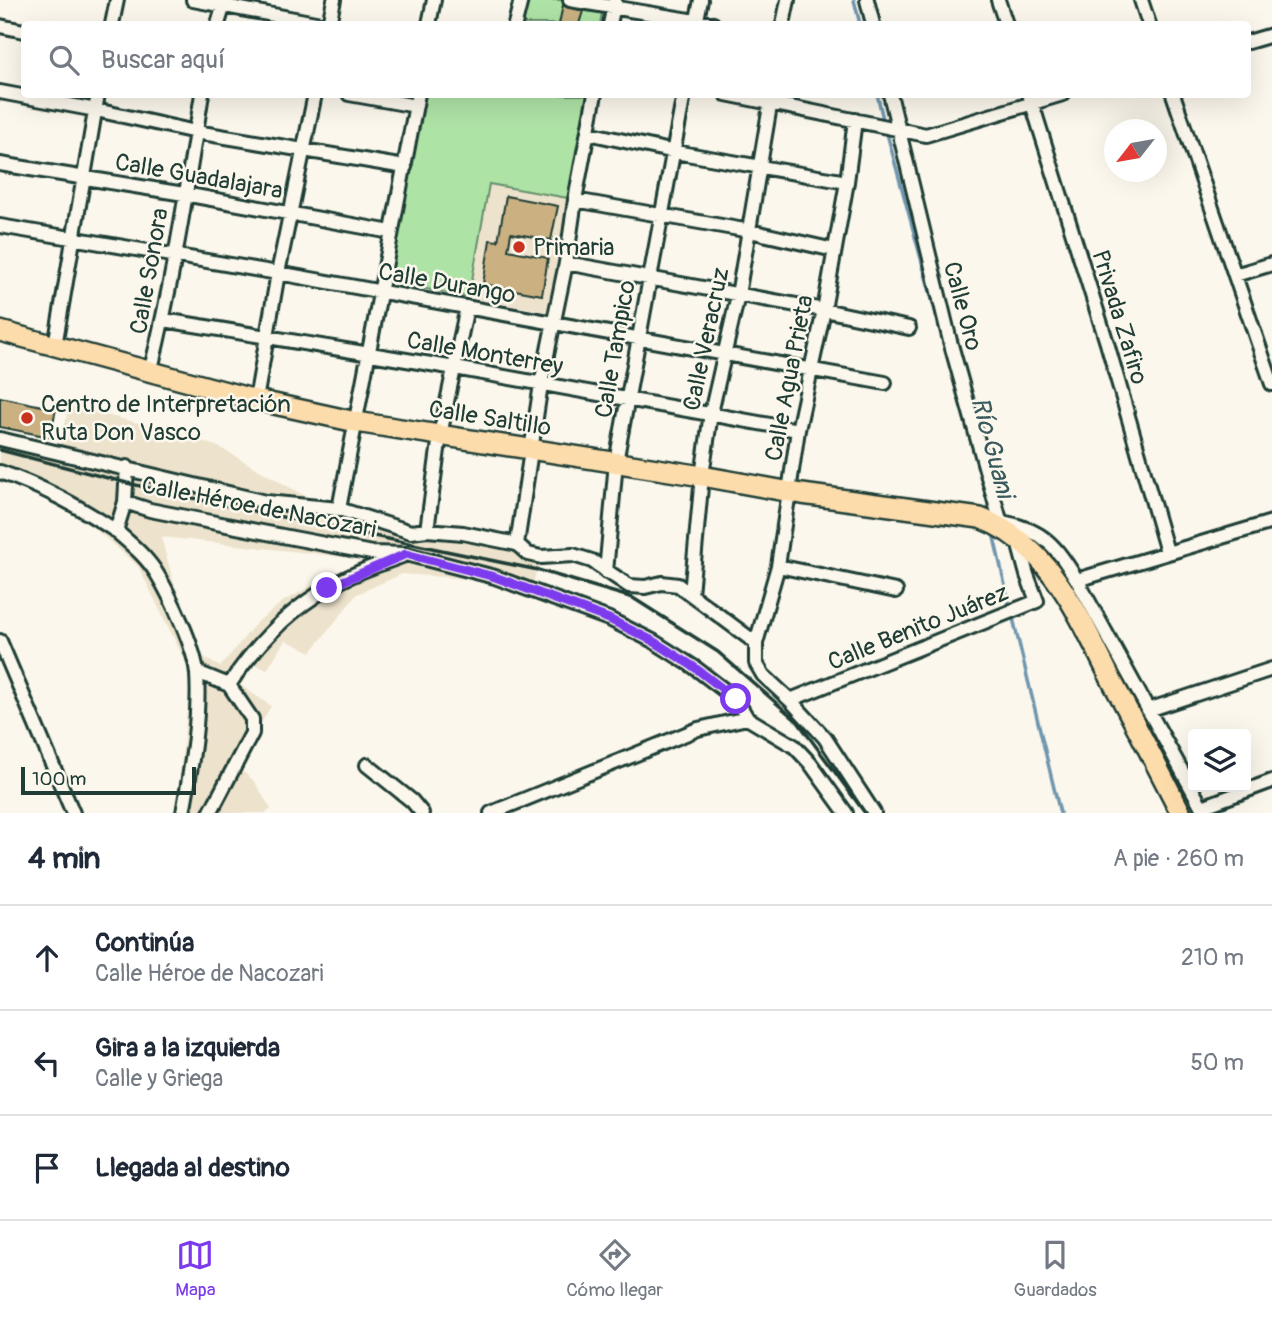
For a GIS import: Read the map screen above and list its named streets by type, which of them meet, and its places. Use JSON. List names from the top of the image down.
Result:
{
  "streets": {
    "main road": ["Calle Saltillo"],
    "street": [
      "Calle Guadalajara",
      "Calle Sonora",
      "Calle Durango",
      "Calle Oro",
      "Privada Zafiro",
      "Calle Veracruz",
      "Calle Tampico",
      "Calle Monterrey",
      "Calle Agua Prieta",
      "Calle Héroe de Nacozari",
      "Calle Benito Juárez"
    ]
  },
  "crossings": [
    ["Calle Guadalajara", "Calle Sonora"],
    ["Calle Sonora", "Calle Durango"],
    ["Calle Sonora", "Calle Monterrey"],
    ["Calle Sonora", "Calle Saltillo"],
    ["Calle Durango", "Calle Veracruz"],
    ["Calle Durango", "Calle Tampico"],
    ["Calle Durango", "Calle Agua Prieta"],
    ["Calle Oro", "Calle Saltillo"],
    ["Calle Oro", "Calle Benito Juárez"],
    ["Calle Veracruz", "Calle Monterrey"],
    ["Calle Veracruz", "Calle Saltillo"],
    ["Calle Tampico", "Calle Monterrey"],
    ["Calle Tampico", "Calle Saltillo"],
    ["Calle Monterrey", "Calle Agua Prieta"],
    ["Calle Agua Prieta", "Calle Saltillo"],
    ["Calle Saltillo", "Calle Benito Juárez"]
  ],
  "water": ["Río Guani"],
  "places": ["Primaria", "Centro de Interpretación Ruta Don Vasco"],
  "scale_bar": "100 m",
  "north": "bottom left",
  "page": {
    "search": "Buscar aquí",
    "scale": "100 m",
    "heading": ["4 min", "A pie · 260 m"],
    "list": [
      ["Continúa", "Calle Héroe de Nacozari", "210 m"],
      ["Gira a la izquierda", "Calle y Griega", "50 m"],
      "Llegada al destino"
    ],
    "nav": ["Mapa", "Cómo llegar", "Guardados"]
  }
}
